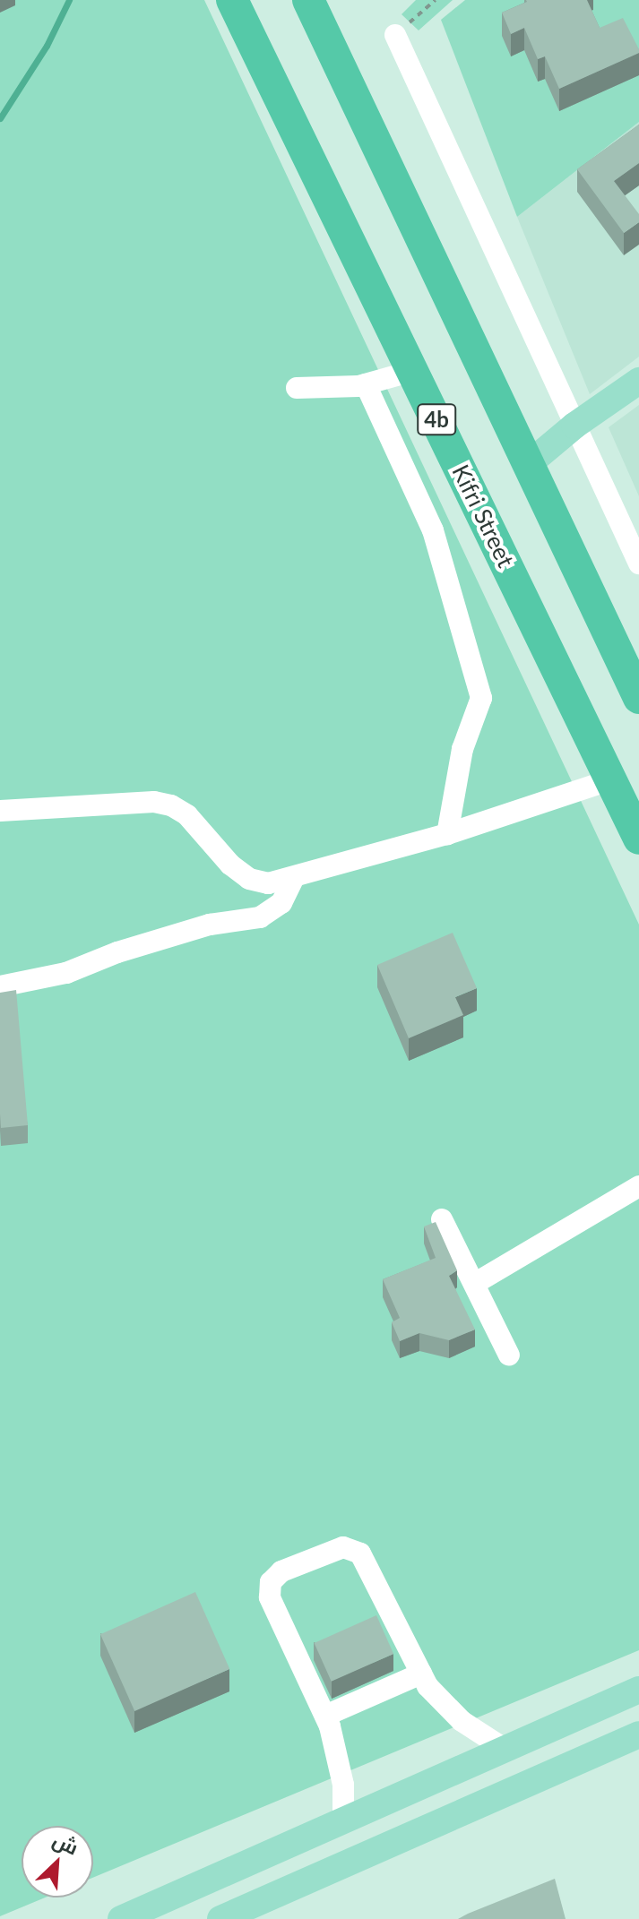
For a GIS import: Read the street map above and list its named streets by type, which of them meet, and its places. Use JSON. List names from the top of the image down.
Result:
{
  "streets": {
    "highway": ["4b", "Kifri Street"]
  },
  "north": "top right"
}
